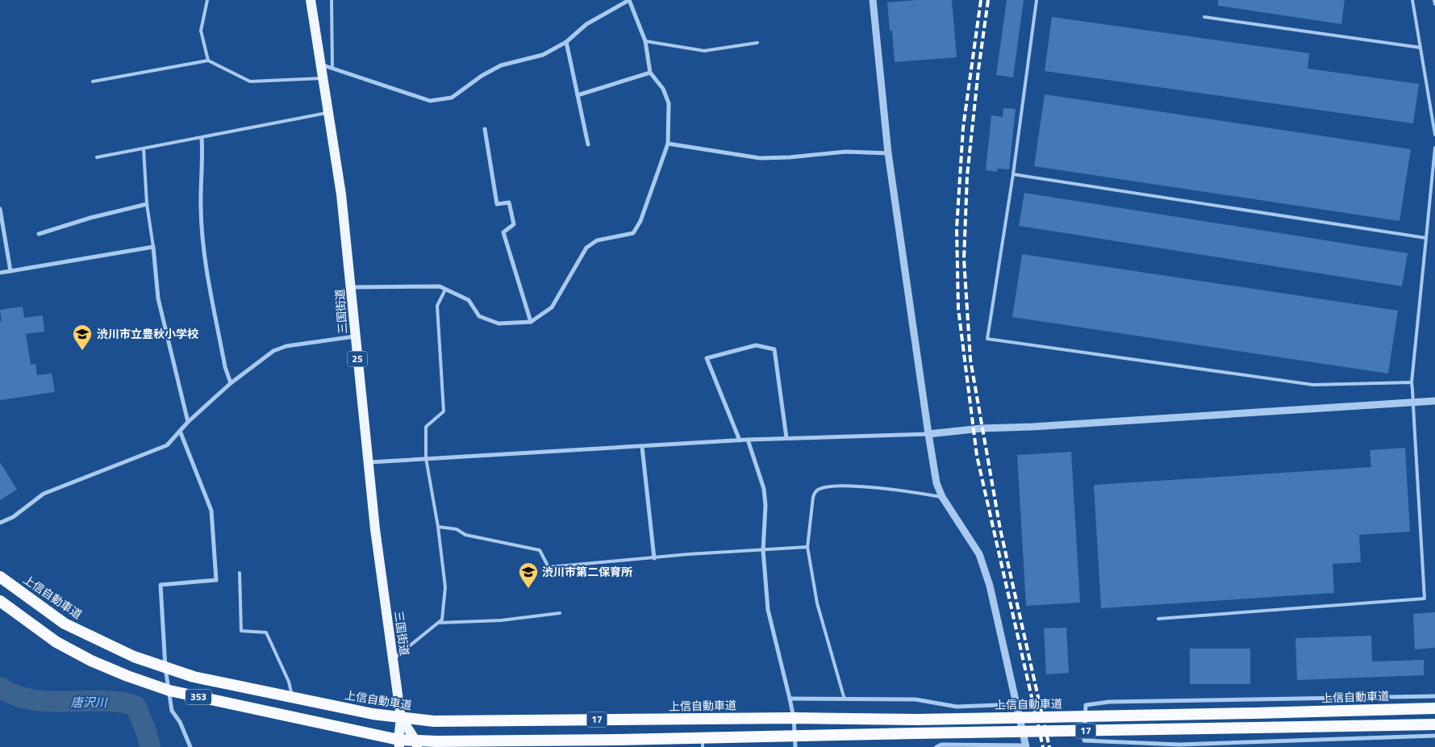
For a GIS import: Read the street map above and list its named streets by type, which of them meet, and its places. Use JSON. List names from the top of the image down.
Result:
{
  "streets": {
    "highway": ["上信自動車道", "353", "17"],
    "main road": ["三国街道", "25"]
  },
  "crossings": [
    ["三国街道", "25"],
    ["三国街道", "上信自動車道"],
    ["25", "上信自動車道"],
    ["25", "353"],
    ["25", "17"],
    ["353", "17"]
  ],
  "water": ["唐沢川"],
  "places": {
    "school or university": ["渋川市立豊秋小学校", "渋川市第二保育所"]
  }
}
